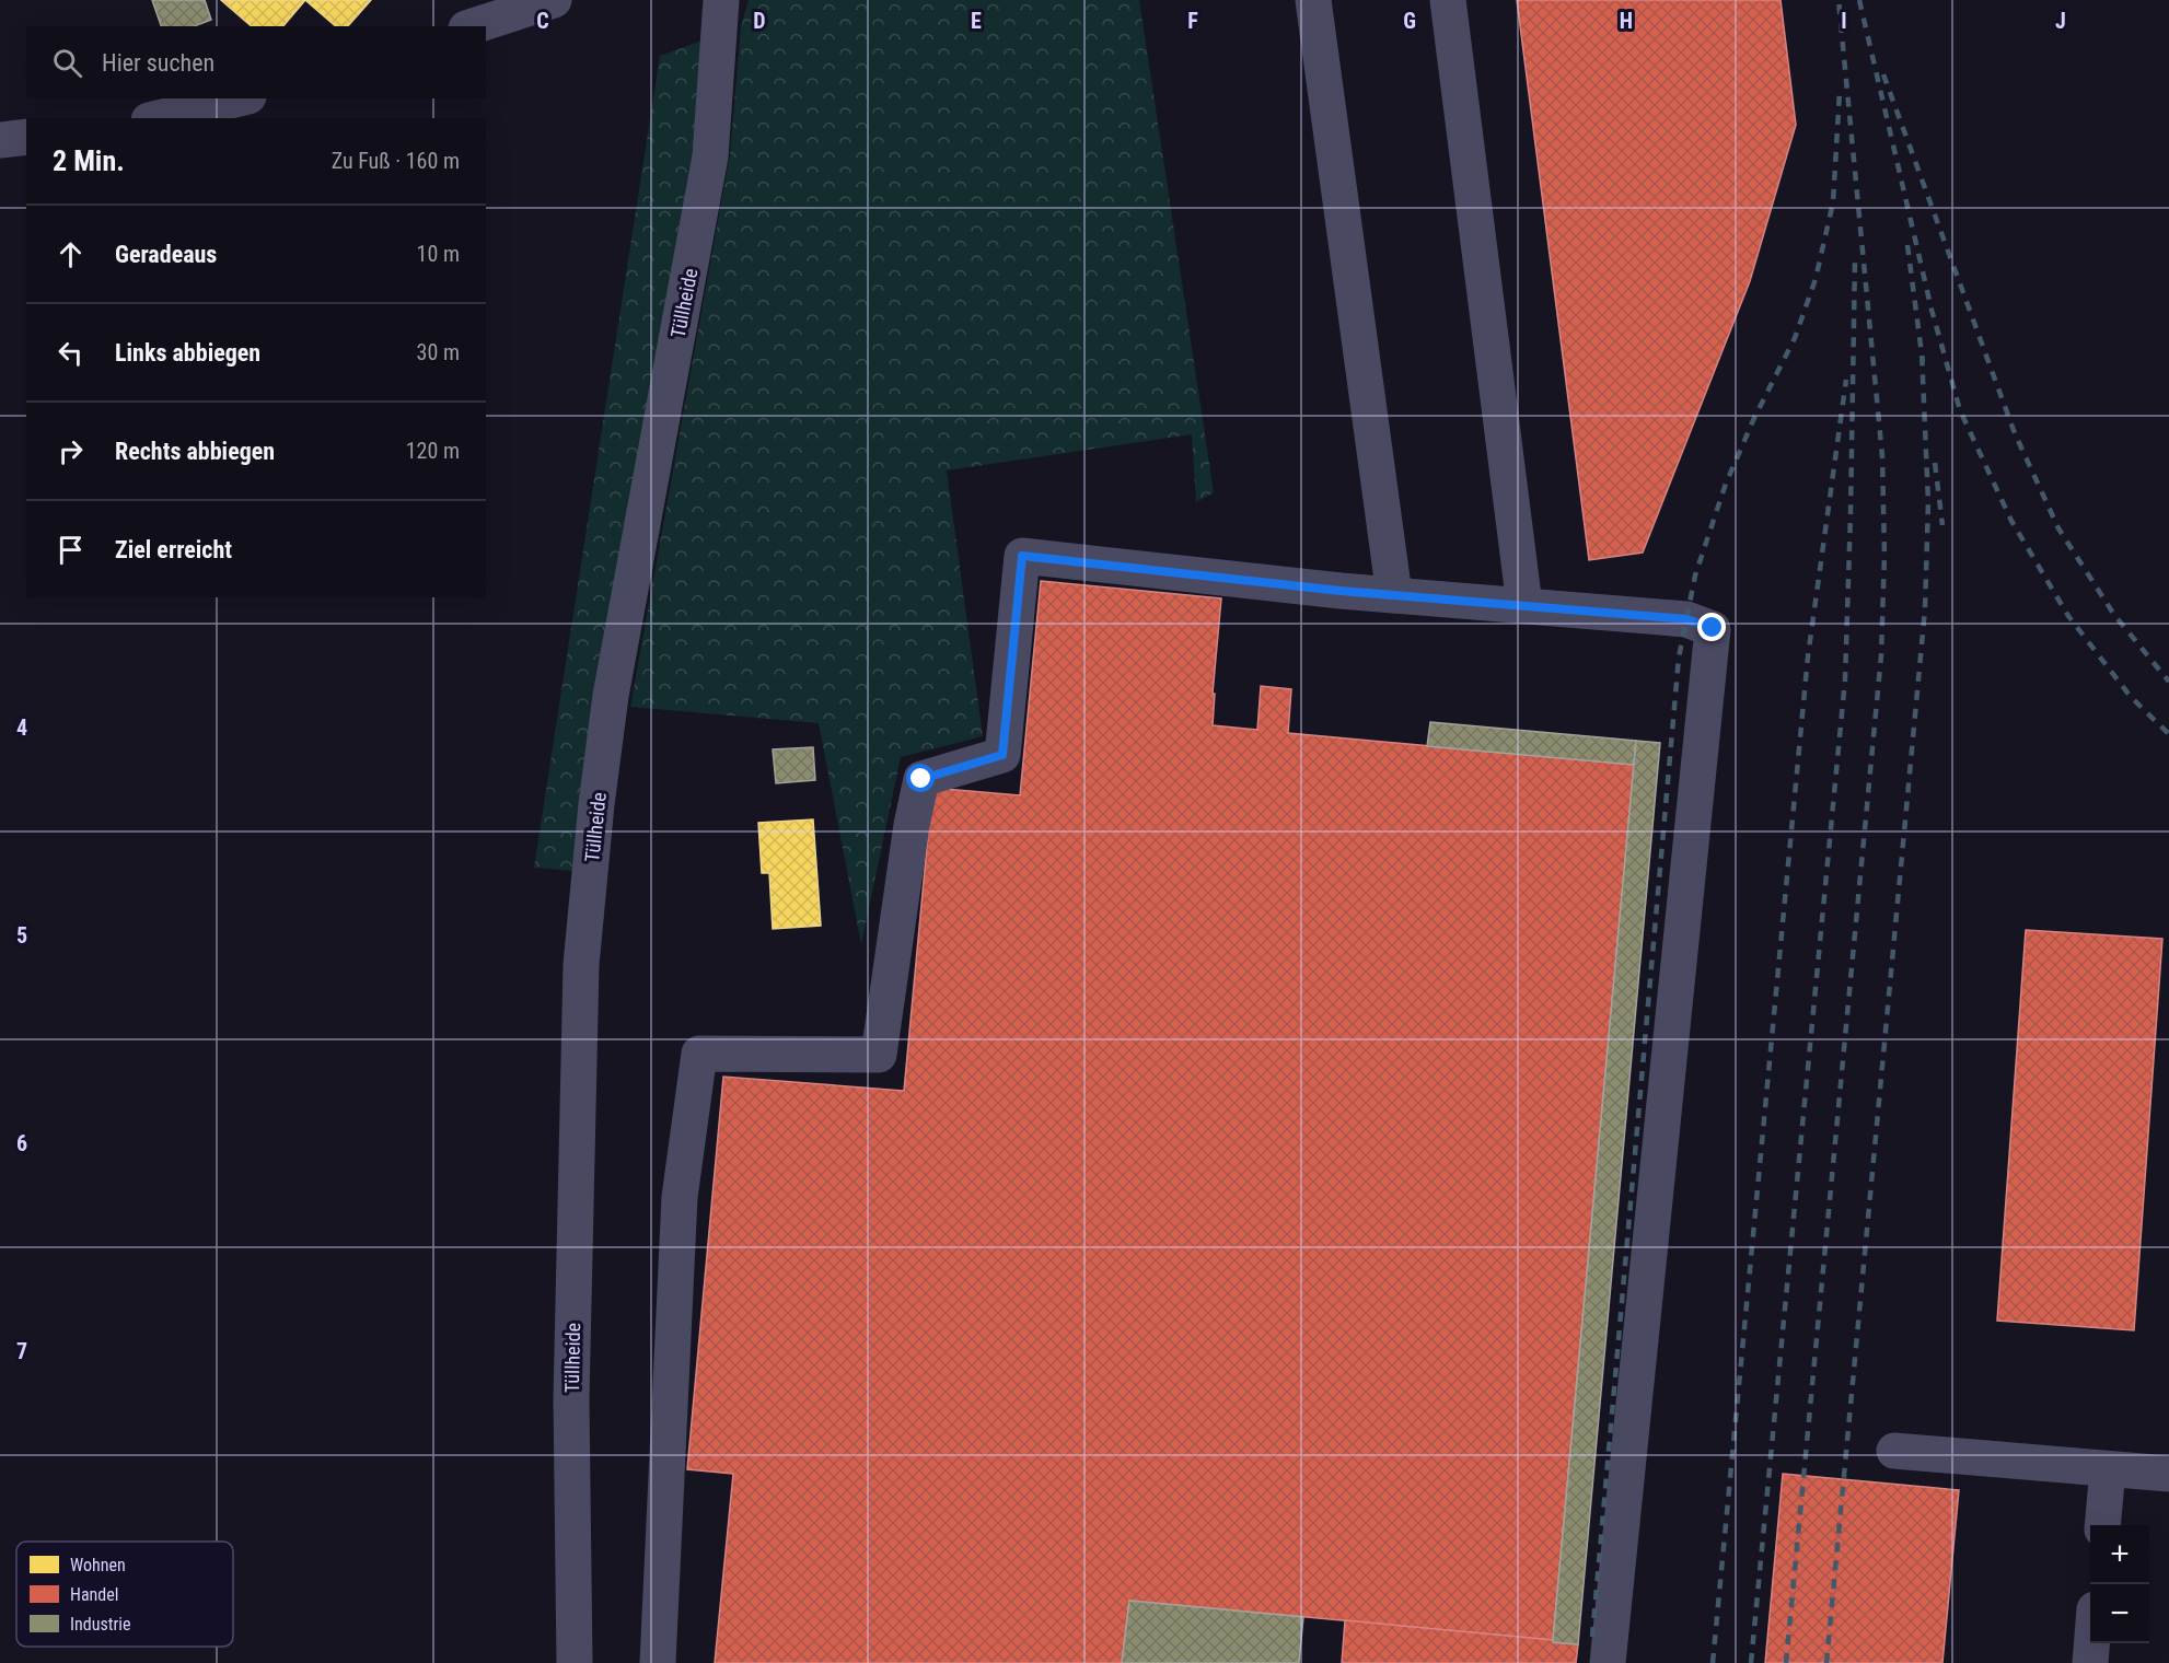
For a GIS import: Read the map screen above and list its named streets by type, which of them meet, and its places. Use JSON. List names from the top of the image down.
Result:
{
  "streets": {
    "street": ["Tüllheide"]
  },
  "legend": ["Wohnen", "Handel", "Industrie"],
  "page": {
    "search": "Hier suchen",
    "heading": ["2 Min.", "Zu Fuß · 160 m"],
    "list": [
      ["Geradeaus", "10 m"],
      ["Links abbiegen", "30 m"],
      ["Rechts abbiegen", "120 m"],
      "Ziel erreicht"
    ],
    "map_buttons": ["+", "−"]
  },
  "grid": {
    "columns": [
      "C",
      "D",
      "E",
      "F",
      "G",
      "H",
      "I",
      "J"
    ],
    "rows": [
      "4",
      "5",
      "6",
      "7"
    ]
  }
}
